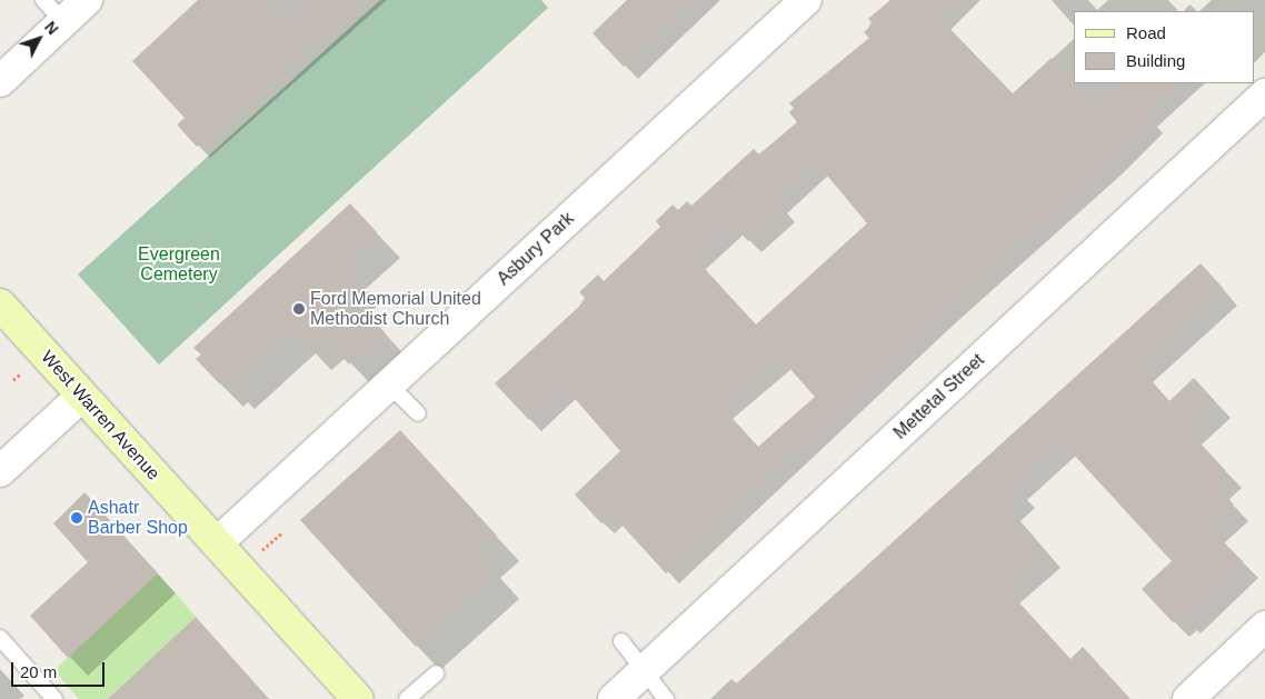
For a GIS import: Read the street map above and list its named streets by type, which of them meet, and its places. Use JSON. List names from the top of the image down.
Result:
{
  "streets": {
    "main road": ["West Warren Avenue"],
    "street": ["Asbury Park", "Mettetal Street"]
  },
  "crossings": [
    ["Asbury Park", "West Warren Avenue"]
  ],
  "parks": ["Evergreen Cemetery"],
  "places": ["Ford Memorial United Methodist Church", "Ashatr Barber Shop"],
  "legend": ["Road", "Building"],
  "scale_bar": "20 m",
  "north": "top right"
}
